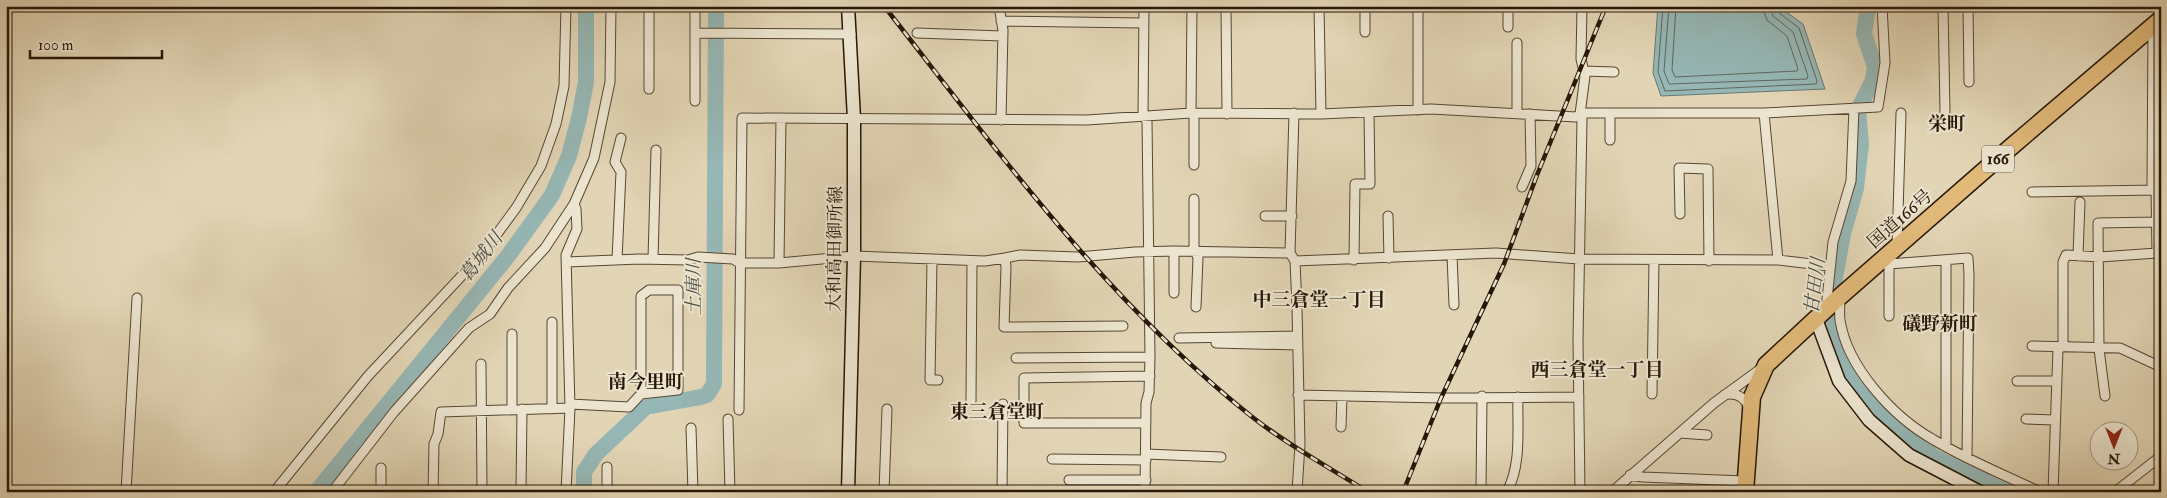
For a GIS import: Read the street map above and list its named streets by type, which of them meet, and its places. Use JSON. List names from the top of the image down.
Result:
{
  "streets": {
    "highway": ["166", "国道166号"],
    "main road": ["大和高田御所線"]
  },
  "districts": [
    "栄町",
    "中三倉堂一丁目",
    "礒野新町",
    "西三倉堂一丁目",
    "南今里町",
    "東三倉堂町"
  ],
  "water": ["葛城川", "甘田川", "土庫川"],
  "scale_bar": "100 m",
  "north": "bottom"
}
